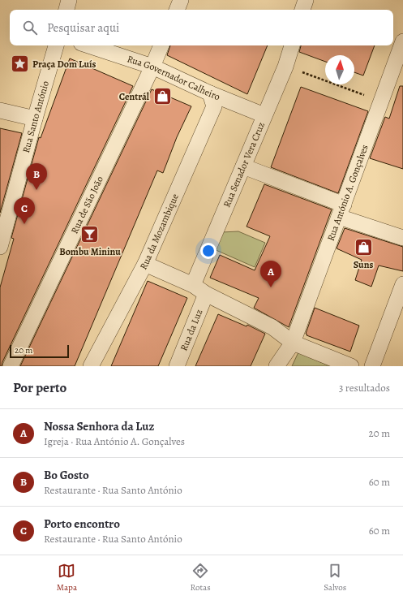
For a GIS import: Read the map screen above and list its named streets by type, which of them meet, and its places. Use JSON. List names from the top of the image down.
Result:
{
  "streets": {
    "street": [
      "Rua Governador Calheiro",
      "Rua Santo António",
      "Rua Senador Vera Cruz",
      "Rua António A. Gonçalves",
      "Rua de São João",
      "Rua da Mozambique",
      "Rua da Luz"
    ]
  },
  "crossings": [
    ["Rua Governador Calheiro", "Rua Senador Vera Cruz"],
    ["Rua Governador Calheiro", "Rua de São João"],
    ["Rua Governador Calheiro", "Rua da Mozambique"]
  ],
  "places": {
    "place": ["Praça Dom Luís"],
    "shop": ["Centrál", "Suns"],
    "bar": ["Bombu Mininu"]
  },
  "scale_bar": "20 m",
  "north": "top",
  "page": {
    "search": "Pesquisar aqui",
    "pins": ["B", "C", "A"],
    "scale": "20 m",
    "heading": ["Por perto", "3 resultados"],
    "list": [
      {
        "mark": "A",
        "name": "Nossa Senhora da Luz",
        "note": "Igreja · Rua António A. Gonçalves",
        "value": "20 m"
      },
      {
        "mark": "B",
        "name": "Bo Gosto",
        "note": "Restaurante · Rua Santo António",
        "value": "60 m"
      },
      {
        "mark": "C",
        "name": "Porto encontro",
        "note": "Restaurante · Rua Santo António",
        "value": "60 m"
      }
    ],
    "nav": ["Mapa", "Rotas", "Salvos"]
  }
}
